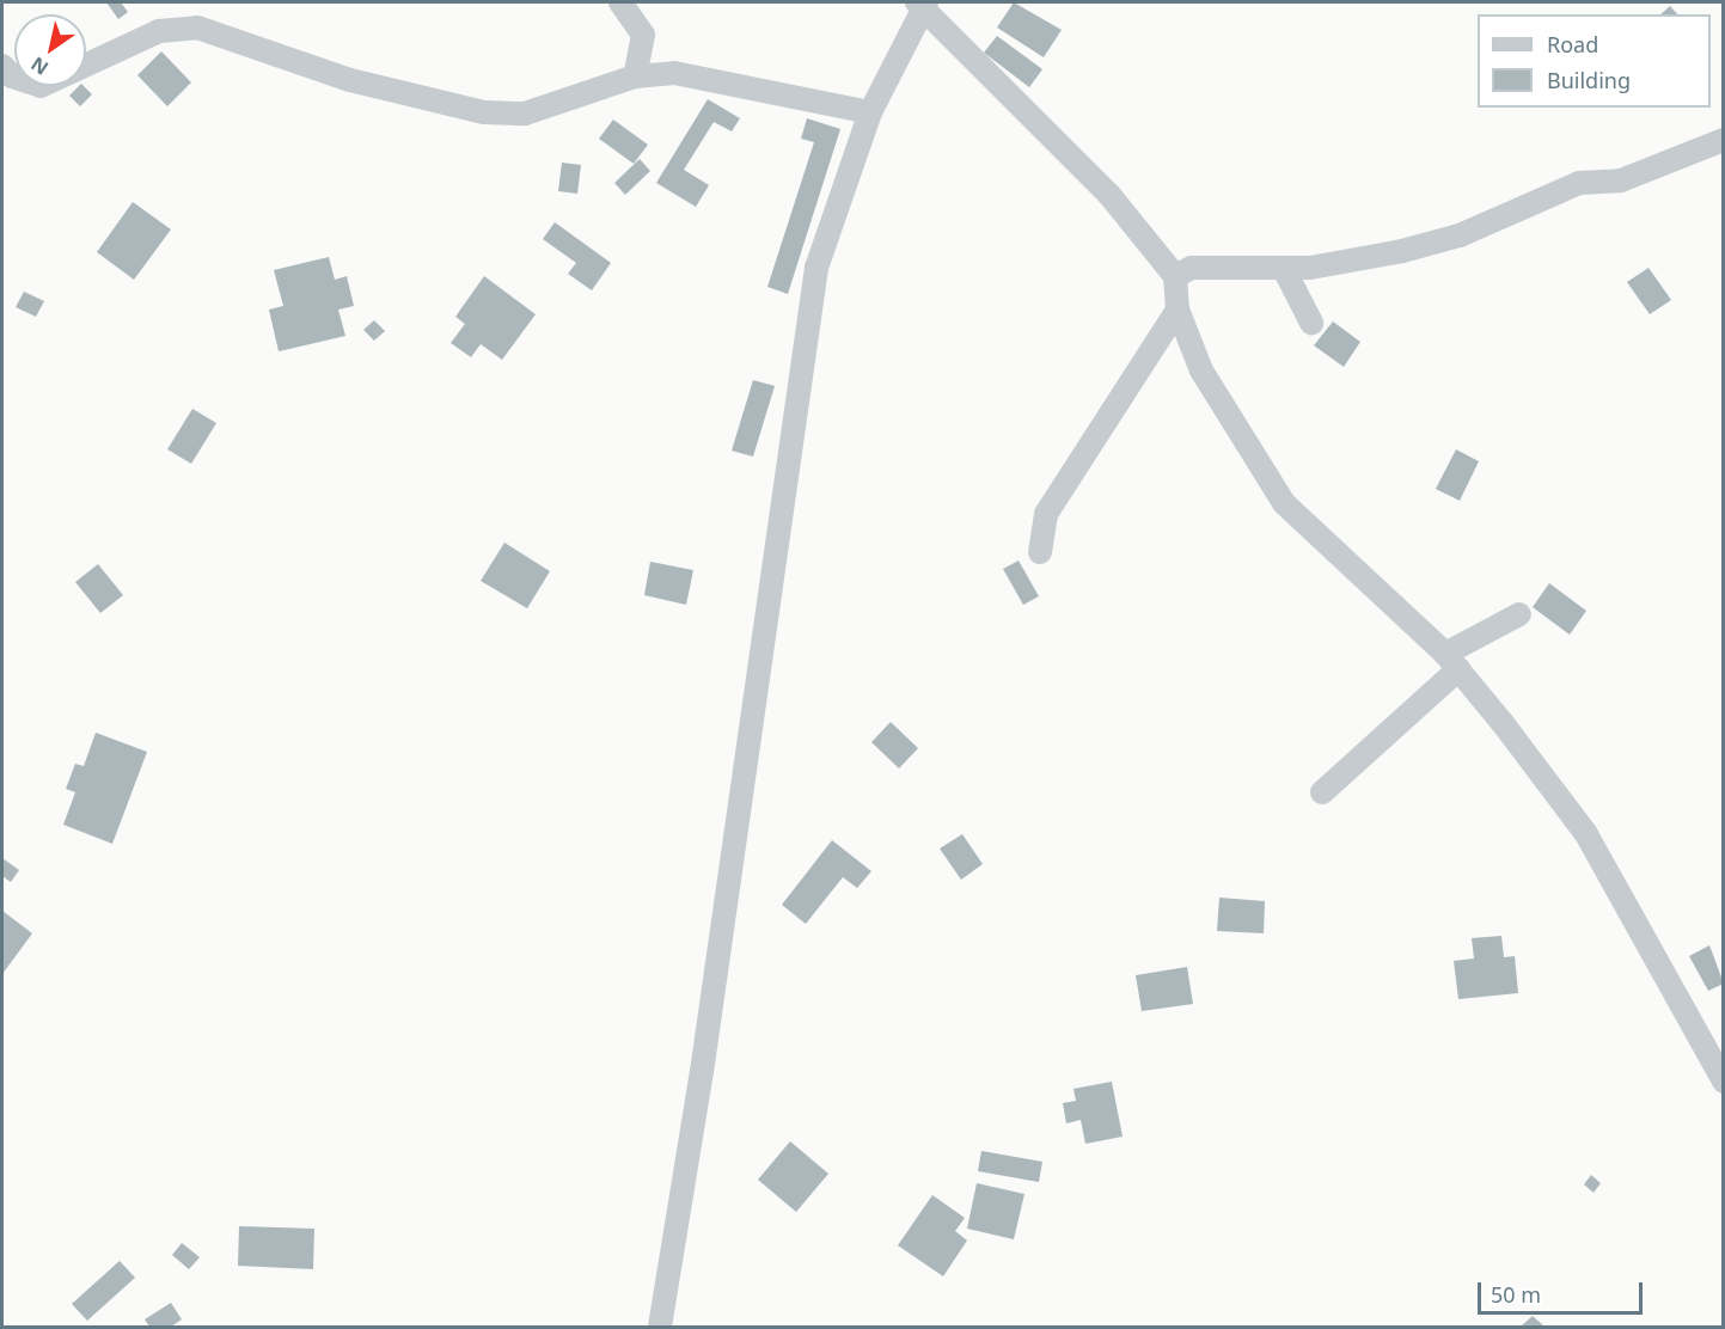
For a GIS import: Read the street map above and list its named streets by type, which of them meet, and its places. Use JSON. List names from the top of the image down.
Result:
{
  "legend": ["Road", "Building"],
  "scale_bar": "50 m",
  "north": "bottom left"
}
